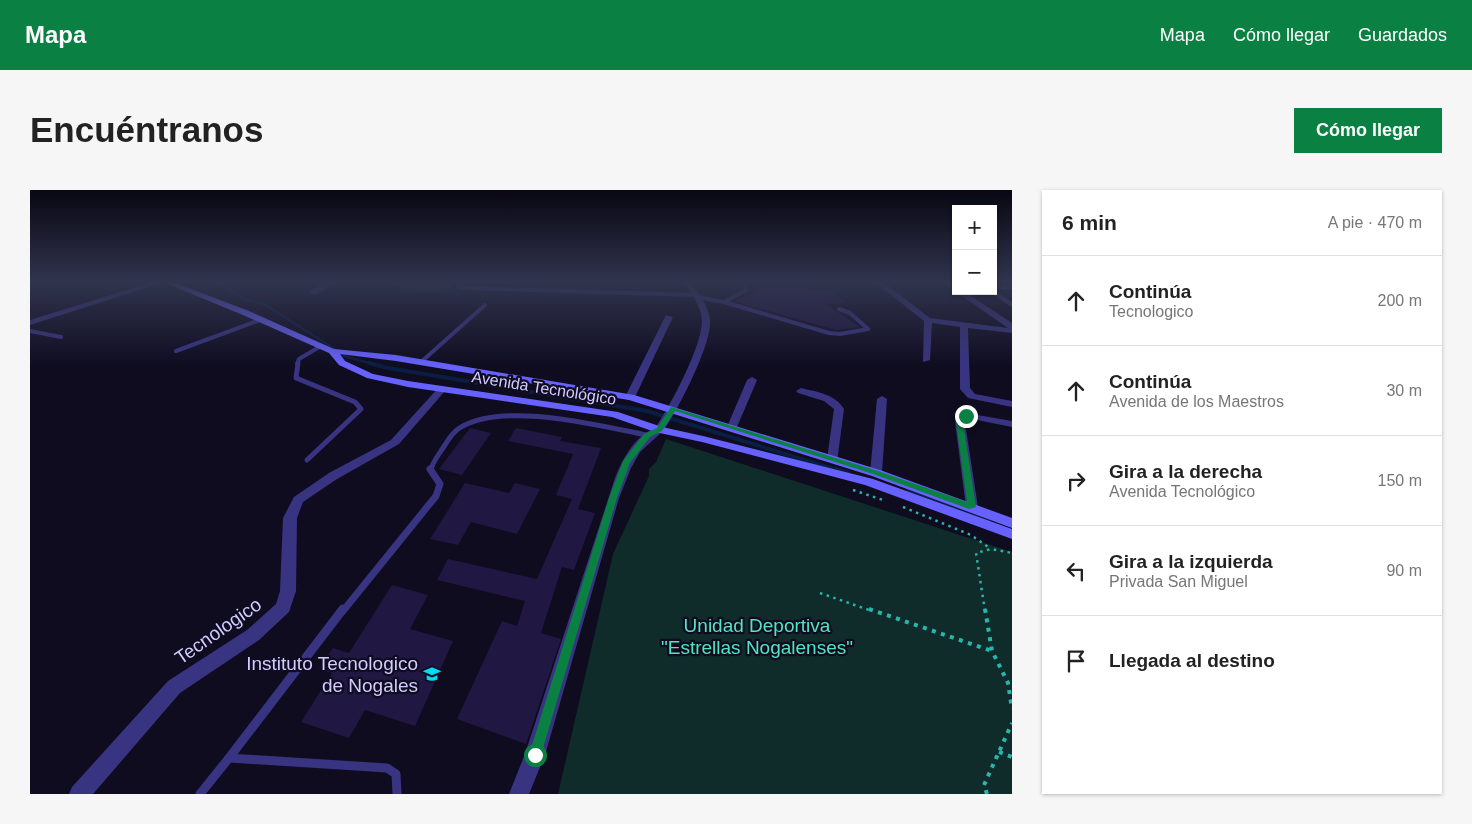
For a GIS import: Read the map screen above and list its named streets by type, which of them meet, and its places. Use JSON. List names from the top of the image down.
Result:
{
  "streets": {
    "main road": ["Avenida Tecnológico"],
    "street": ["Tecnologico"]
  },
  "crossings": [
    ["Avenida Tecnológico", "Tecnologico"]
  ],
  "parks": ["Unidad Deportiva \"Estrellas Nogalenses\""],
  "places": {
    "school or university": ["Instituto Tecnologico de Nogales"]
  },
  "page": {
    "header": "Mapa",
    "nav": ["Mapa", "Cómo llegar", "Guardados"],
    "buttons": "Cómo llegar",
    "title": "Encuéntranos",
    "heading": ["6 min", "A pie · 470 m"],
    "map_buttons": ["+", "−"],
    "list": [
      ["Continúa", "Tecnologico", "200 m"],
      ["Continúa", "Avenida de los Maestros", "30 m"],
      ["Gira a la derecha", "Avenida Tecnológico", "150 m"],
      ["Gira a la izquierda", "Privada San Miguel", "90 m"],
      "Llegada al destino"
    ]
  }
}
